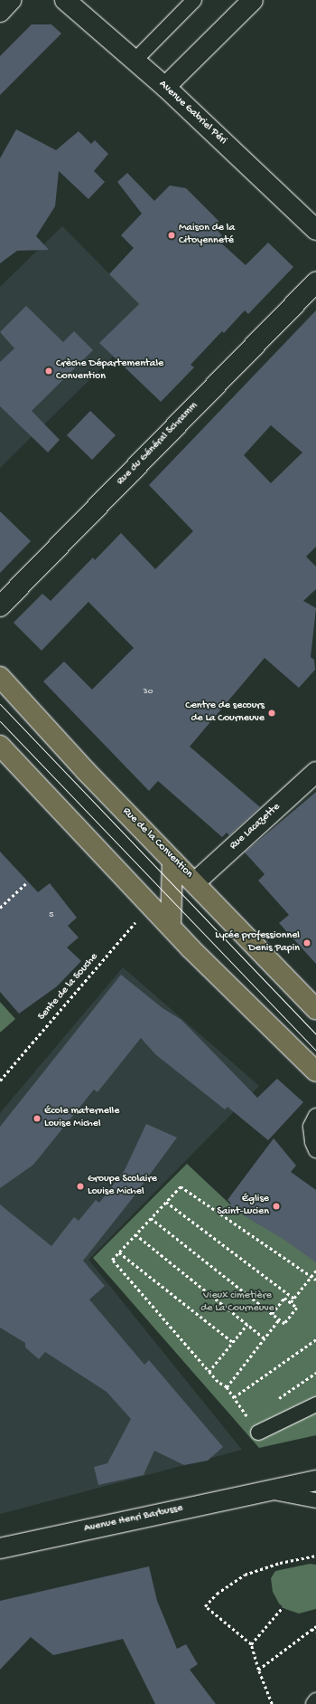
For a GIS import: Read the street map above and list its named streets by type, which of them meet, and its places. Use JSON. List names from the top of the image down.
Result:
{
  "streets": {
    "main road": ["Rue de la Convention"],
    "street": [
      "Avenue Gabriel Péri",
      "Rue du Général Schramm",
      "Rue Lacazette",
      "Avenue Henri Barbusse"
    ],
    "path": ["Sente de la Souche"]
  },
  "crossings": [
    ["Rue Lacazette", "Rue de la Convention"]
  ],
  "parks": ["Vieux cimetière de La Courneuve"],
  "places": [
    "Maison de la Citoyenneté",
    "Crèche Départementale Convention",
    "Centre de secours de La Courneuve",
    "Lycée professionnel Denis Papin",
    "École maternelle Louise Michel",
    "Groupe Scolaire Louise Michel",
    "Église Saint-Lucien"
  ],
  "house_numbers": ["30", "5"]
}
